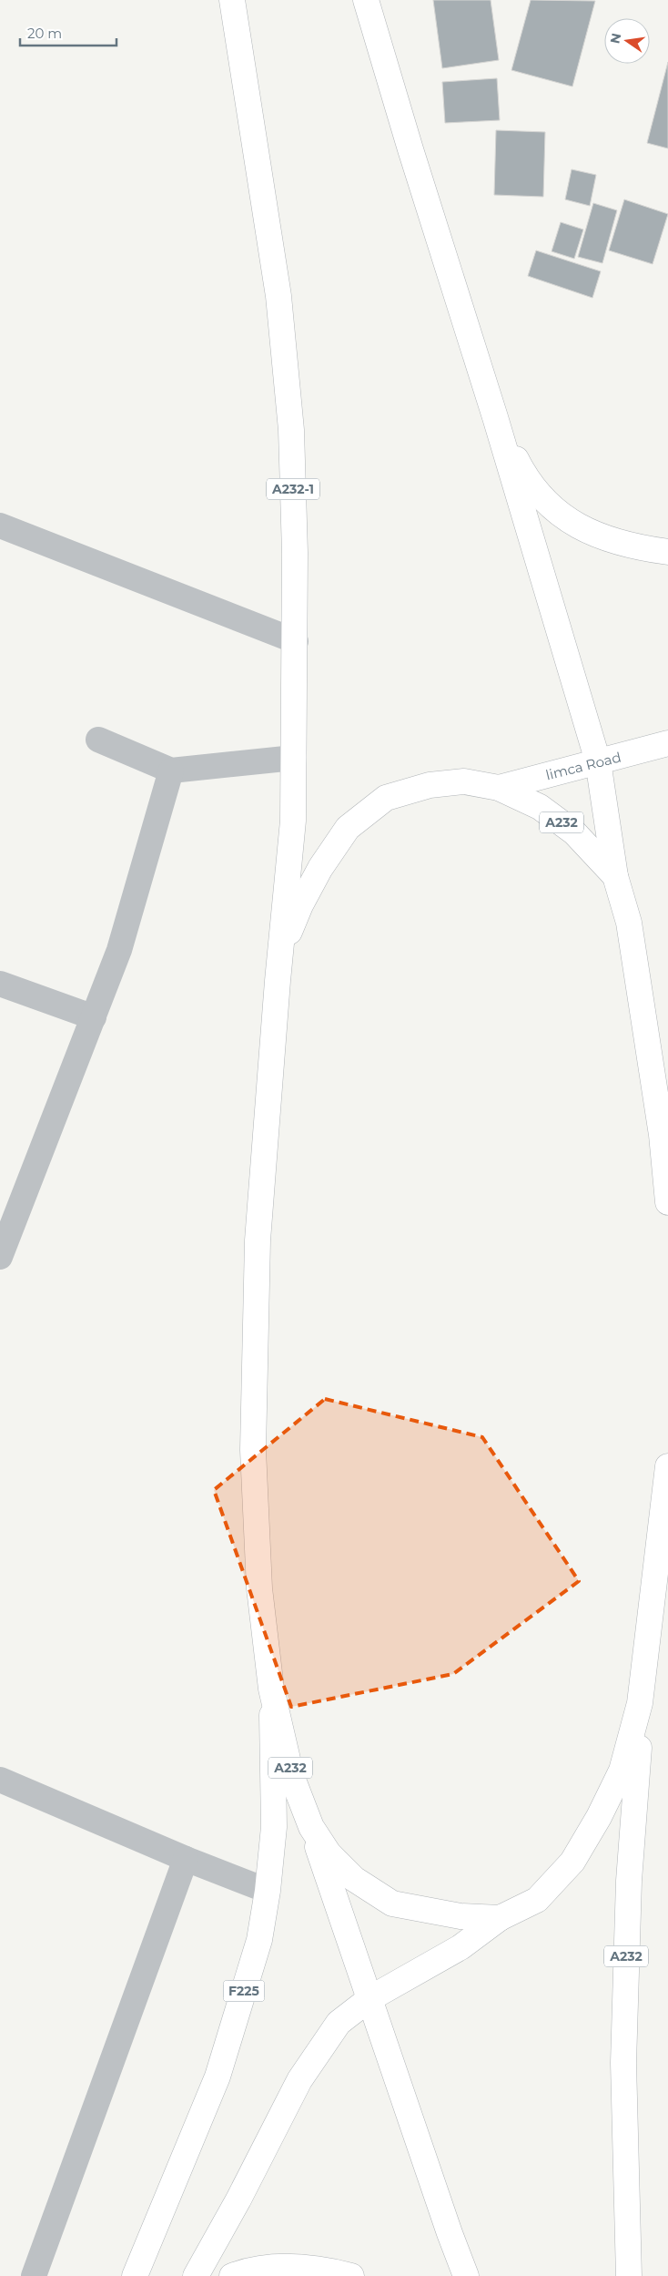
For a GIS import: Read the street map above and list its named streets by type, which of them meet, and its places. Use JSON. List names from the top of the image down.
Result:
{
  "streets": {
    "main road": [
      "A232-1",
      "limca Road",
      "A232",
      "F225"
    ]
  },
  "crossings": [
    ["A232-1", "A232"],
    ["limca Road", "A232"],
    ["A232", "F225"]
  ],
  "scale_bar": "20 m",
  "north": "left"
}
